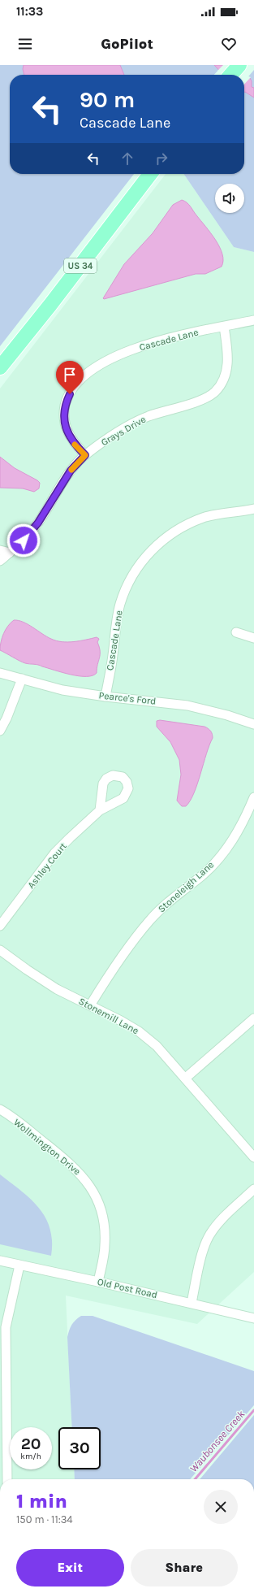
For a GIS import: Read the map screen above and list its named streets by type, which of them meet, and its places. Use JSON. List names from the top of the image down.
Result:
{
  "streets": {
    "main road": ["US 34"],
    "street": [
      "Cascade Lane",
      "Grays Drive",
      "Pearce's Ford",
      "Ashley Court",
      "Stoneleigh Lane",
      "Stonemill Lane",
      "Wollmington Drive",
      "Old Post Road"
    ]
  },
  "crossings": [
    ["Cascade Lane", "Grays Drive"],
    ["Cascade Lane", "Pearce's Ford"],
    ["Stoneleigh Lane", "Stonemill Lane"],
    ["Wollmington Drive", "Old Post Road"]
  ],
  "water": ["Waubonsee Creek"],
  "page": {
    "status": "11:33",
    "header": "GoPilot",
    "turn": ["90 m", "Cascade Lane"],
    "speed": "20 km/h",
    "limit": "30",
    "heading": ["1 min", "150 m · 11:34"],
    "buttons": ["Exit", "Share"]
  }
}
